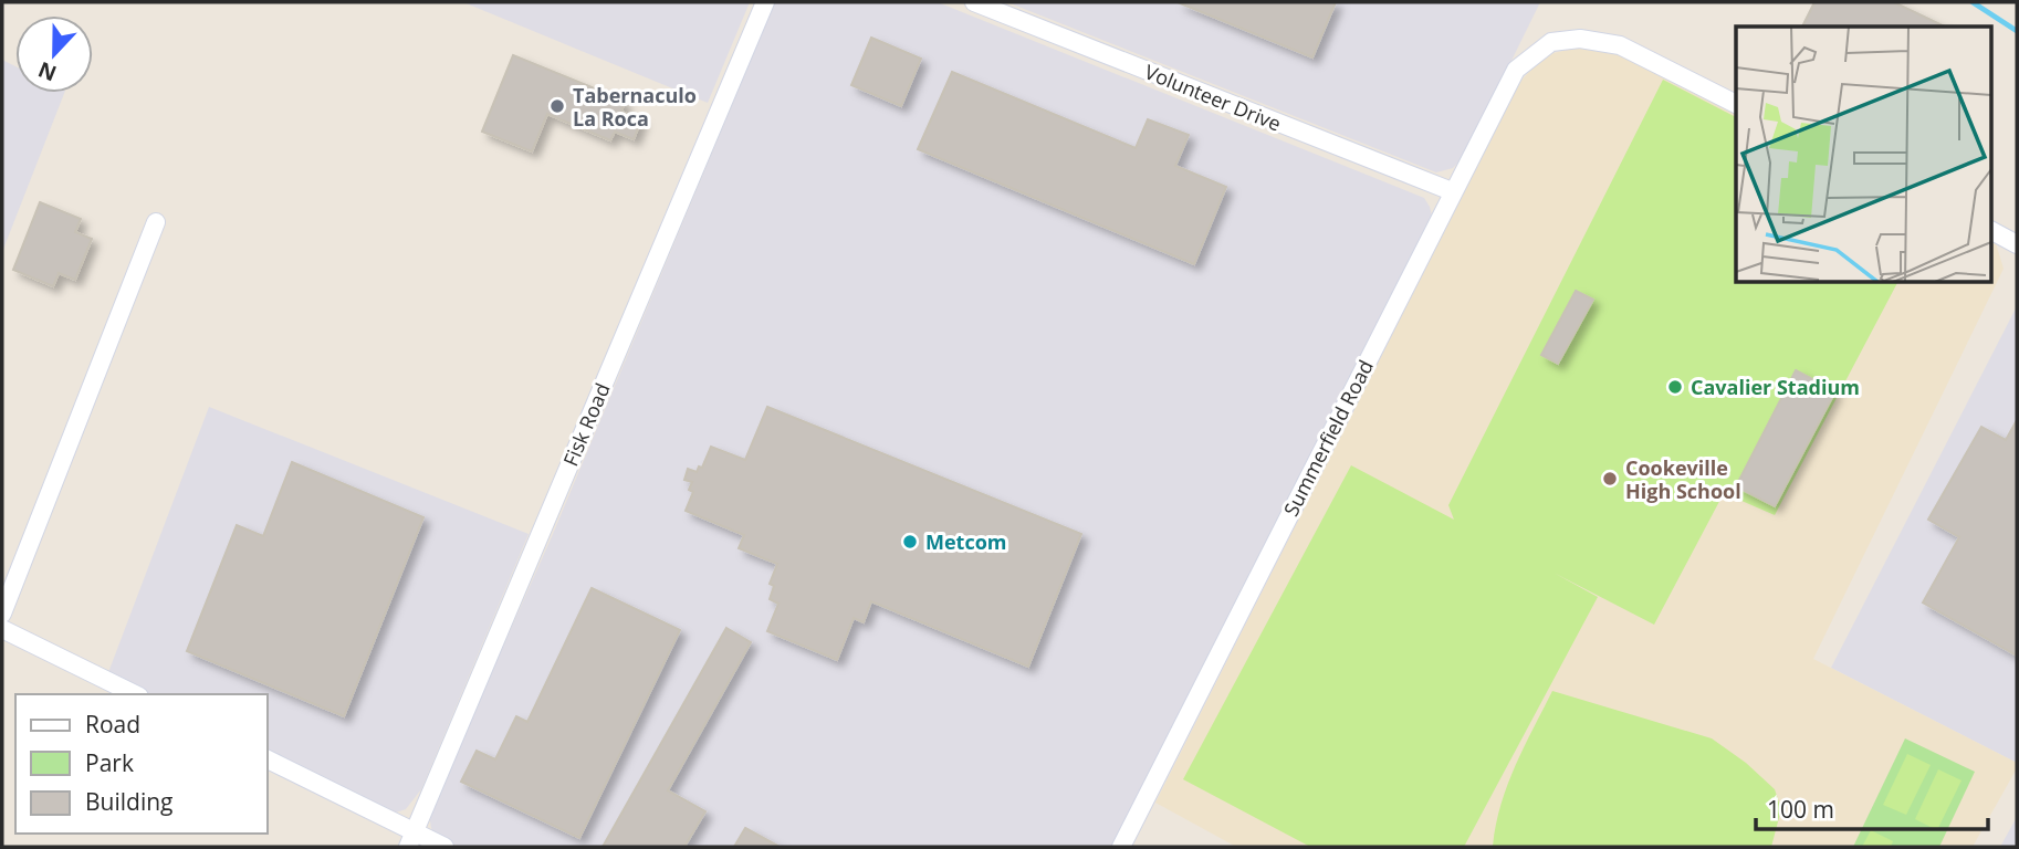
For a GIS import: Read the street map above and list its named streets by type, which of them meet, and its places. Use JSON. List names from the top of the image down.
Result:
{
  "streets": {
    "street": ["Volunteer Drive", "Fisk Road", "Summerfield Road"]
  },
  "crossings": [
    ["Volunteer Drive", "Summerfield Road"]
  ],
  "places": [
    "Tabernaculo La Roca",
    "Cavalier Stadium",
    "Cookeville High School",
    "Metcom"
  ],
  "legend": ["Road", "Park", "Building"],
  "scale_bar": "100 m",
  "north": "bottom"
}
